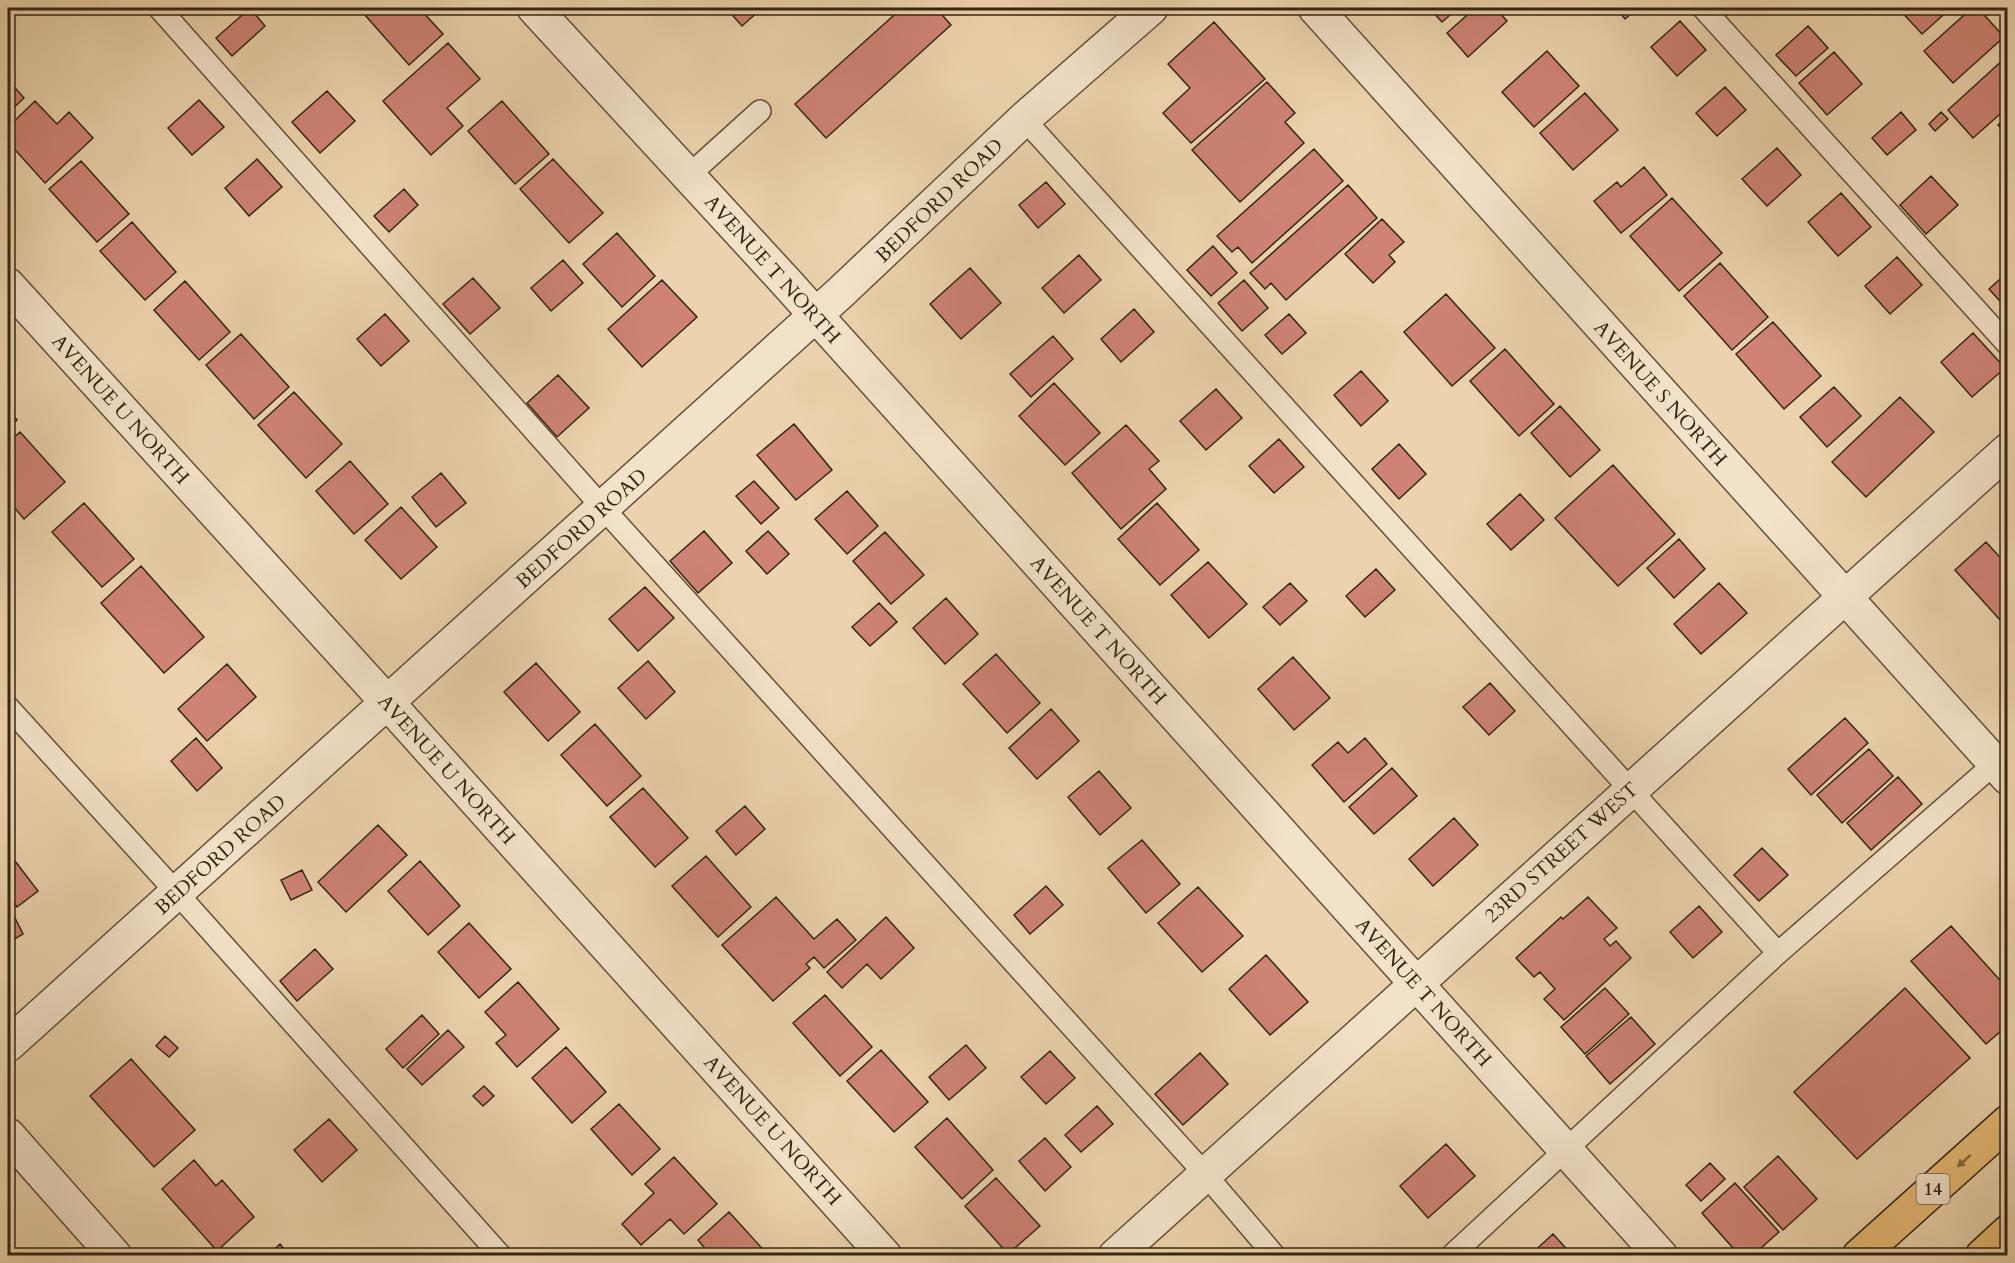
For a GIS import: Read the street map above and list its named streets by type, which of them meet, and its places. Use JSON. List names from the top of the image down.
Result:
{
  "streets": {
    "main road": ["14"],
    "street": [
      "BEDFORD ROAD",
      "AVENUE T NORTH",
      "AVENUE S NORTH",
      "AVENUE U NORTH",
      "23RD STREET WEST"
    ]
  },
  "crossings": [
    ["BEDFORD ROAD", "AVENUE T NORTH"],
    ["BEDFORD ROAD", "AVENUE U NORTH"],
    ["AVENUE T NORTH", "23RD STREET WEST"],
    ["AVENUE S NORTH", "23RD STREET WEST"]
  ]
}
